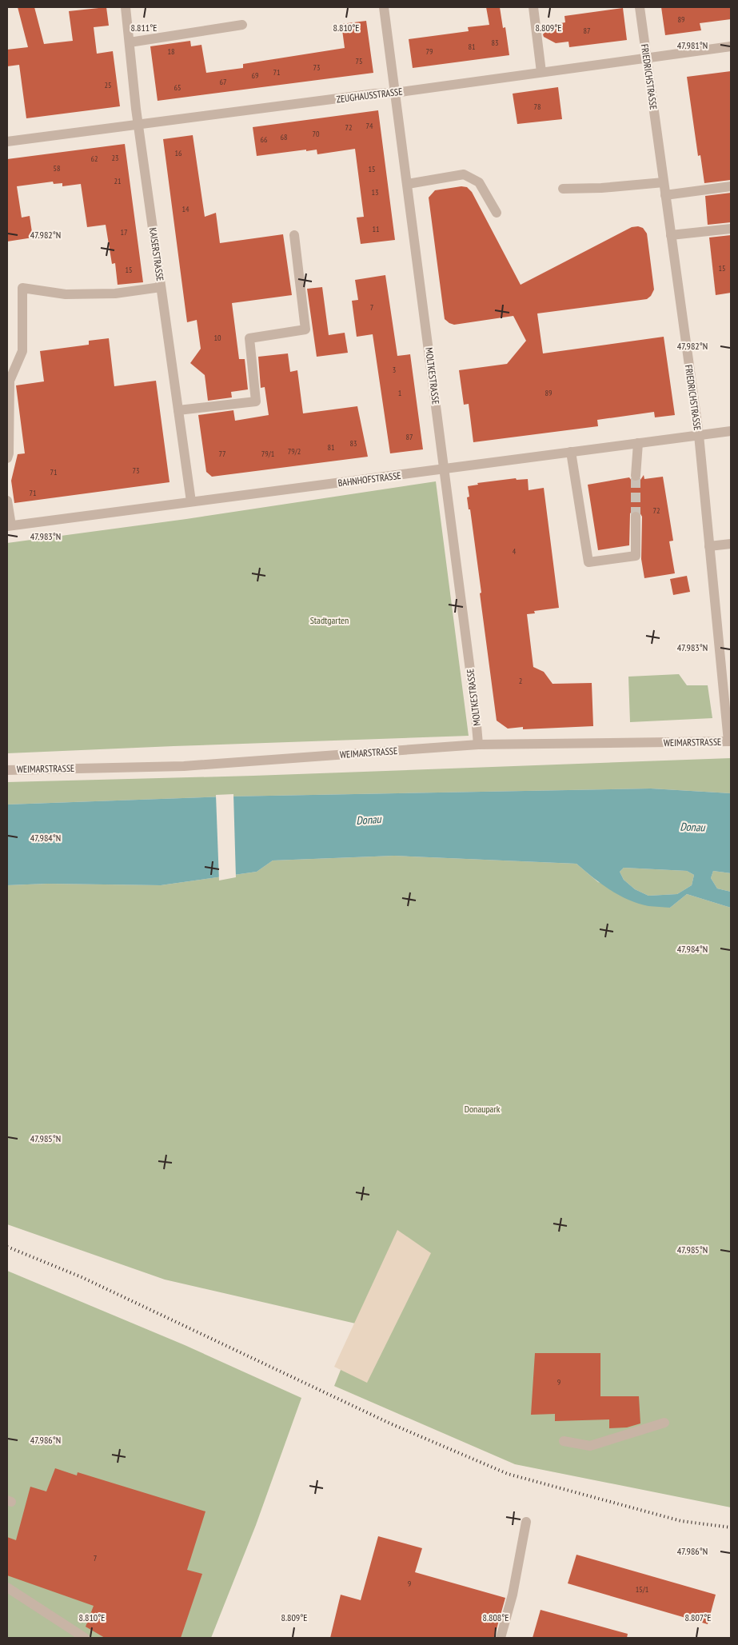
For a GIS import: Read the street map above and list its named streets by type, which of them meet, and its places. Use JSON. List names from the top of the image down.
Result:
{
  "streets": {
    "street": [
      "FRIEDRICHSTRASSE",
      "ZEUGHAUSSTRASSE",
      "KAISERSTRASSE",
      "MOLTKESTRASSE",
      "BAHNHOFSTRASSE",
      "WEIMARSTRASSE"
    ]
  },
  "crossings": [
    ["FRIEDRICHSTRASSE", "ZEUGHAUSSTRASSE"],
    ["FRIEDRICHSTRASSE", "BAHNHOFSTRASSE"],
    ["FRIEDRICHSTRASSE", "WEIMARSTRASSE"],
    ["ZEUGHAUSSTRASSE", "KAISERSTRASSE"],
    ["ZEUGHAUSSTRASSE", "MOLTKESTRASSE"],
    ["KAISERSTRASSE", "BAHNHOFSTRASSE"],
    ["MOLTKESTRASSE", "BAHNHOFSTRASSE"],
    ["MOLTKESTRASSE", "WEIMARSTRASSE"]
  ],
  "water": ["Donau"],
  "parks": ["Stadtgarten", "Donaupark"],
  "house_numbers": [
    "89",
    "87",
    "83",
    "81",
    "18",
    "79",
    "75",
    "73",
    "71",
    "69",
    "67",
    "25",
    "65",
    "78",
    "74",
    "72",
    "70",
    "68",
    "66",
    "16",
    "23",
    "62",
    "58",
    "15",
    "21",
    "13",
    "14",
    "11",
    "17",
    "15",
    "15",
    "7",
    "10",
    "3",
    "1",
    "89",
    "87",
    "83",
    "81",
    "79/2",
    "77",
    "79/1",
    "73",
    "71",
    "71",
    "72",
    "4",
    "2",
    "9",
    "7",
    "9",
    "15/1"
  ],
  "coordinates": [
    "8.811°E",
    "8.810°E",
    "8.809°E",
    "47.981°N",
    "47.982°N",
    "47.983°N",
    "47.984°N",
    "47.985°N",
    "47.986°N",
    "8.808°E",
    "8.807°E"
  ]
}
